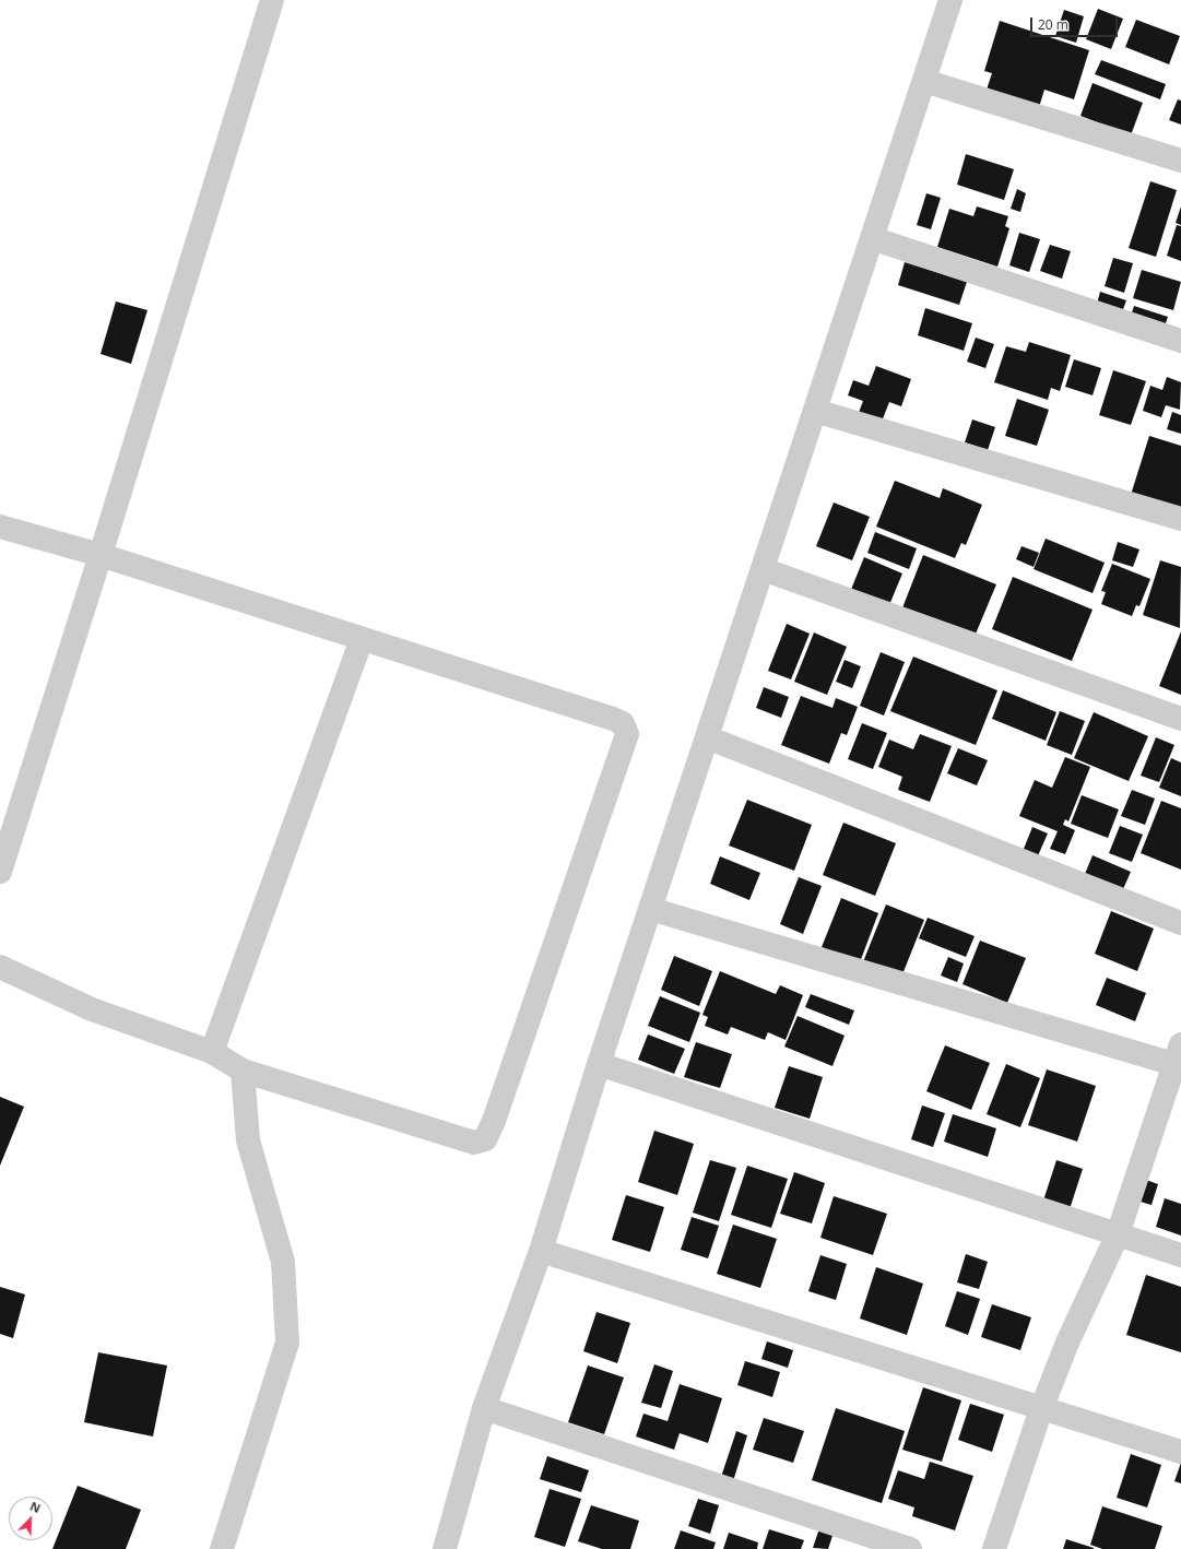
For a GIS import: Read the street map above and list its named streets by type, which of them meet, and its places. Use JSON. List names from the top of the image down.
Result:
{
  "scale_bar": "20 m",
  "north": "top right"
}
